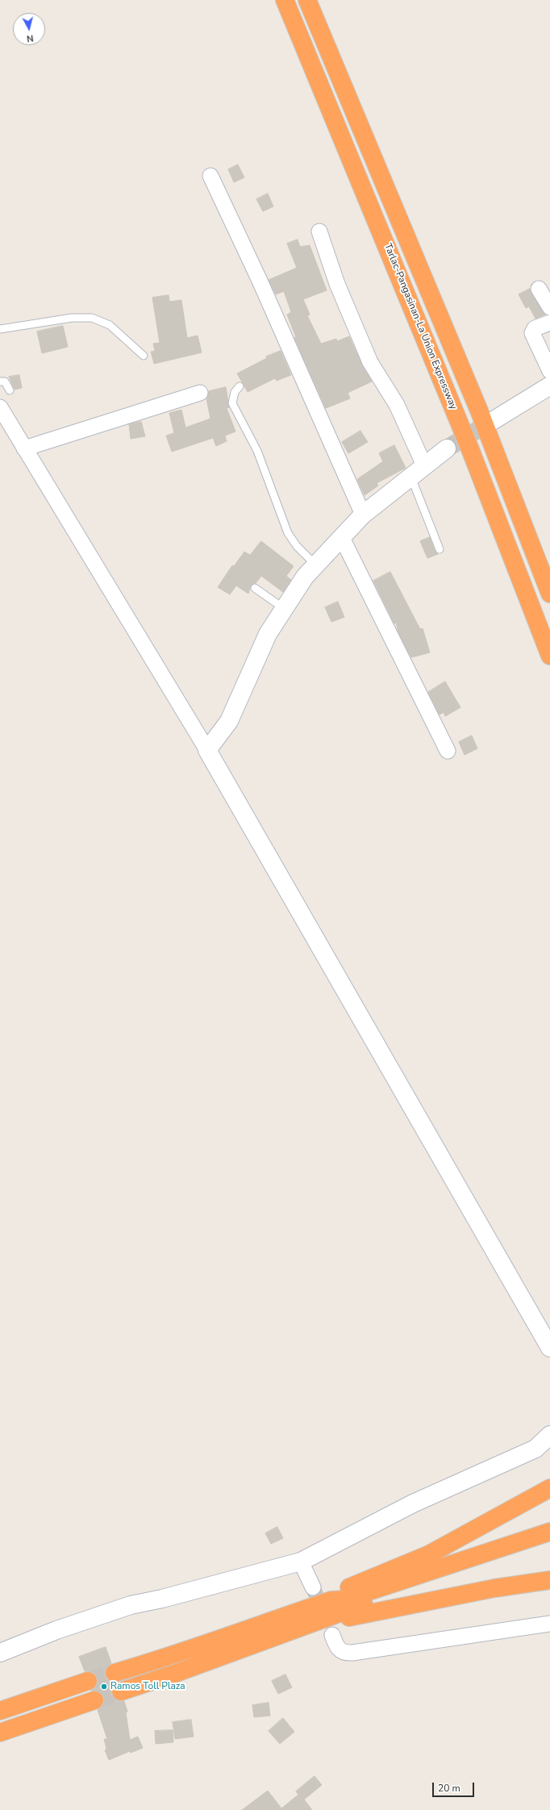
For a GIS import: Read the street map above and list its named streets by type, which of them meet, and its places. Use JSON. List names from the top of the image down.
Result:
{
  "streets": {
    "highway": ["Tarlac-Pangasinan-La Union Expressway"]
  },
  "places": ["Ramos Toll Plaza"],
  "scale_bar": "20 m",
  "north": "bottom"
}
